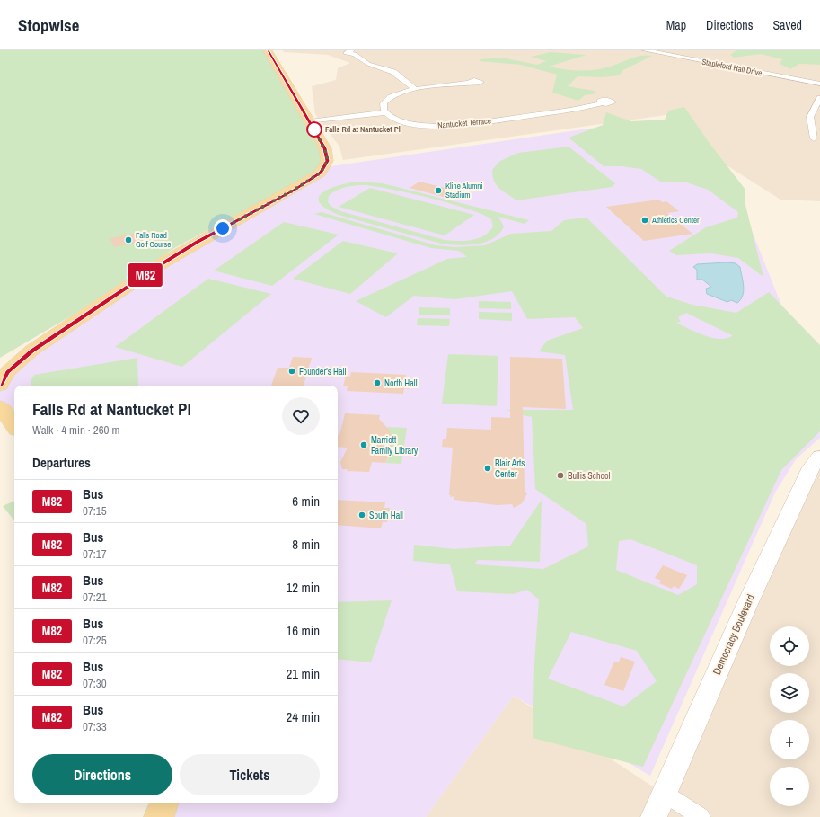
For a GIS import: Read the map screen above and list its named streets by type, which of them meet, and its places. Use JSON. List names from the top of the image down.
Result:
{
  "streets": {
    "main road": ["Democracy Boulevard"],
    "street": ["Stapleford Hall Drive", "Nantucket Terrace"]
  },
  "places": [
    "Falls Rd at Nantucket Pl",
    "Kline Alumni Stadium",
    "Athletics Center",
    "Falls Road Golf Course",
    "Founder's Hall",
    "North Hall",
    "Marriott Family Library",
    "Blair Arts Center",
    "Bullis School",
    "South Hall"
  ],
  "lines": ["bus line M82"],
  "page": {
    "header": "Stopwise",
    "nav": ["Map", "Directions", "Saved"],
    "on_map": "M82",
    "heading": [
      ["Falls Rd at Nantucket Pl", "Walk · 4 min · 260 m"],
      "Departures"
    ],
    "list": [
      {
        "mark": "M82",
        "name": "Bus",
        "note": "07:15",
        "value": "6 min"
      },
      {
        "mark": "M82",
        "name": "Bus",
        "note": "07:17",
        "value": "8 min"
      },
      {
        "mark": "M82",
        "name": "Bus",
        "note": "07:21",
        "value": "12 min"
      },
      {
        "mark": "M82",
        "name": "Bus",
        "note": "07:25",
        "value": "16 min"
      },
      {
        "mark": "M82",
        "name": "Bus",
        "note": "07:30",
        "value": "21 min"
      },
      {
        "mark": "M82",
        "name": "Bus",
        "note": "07:33",
        "value": "24 min"
      }
    ],
    "map_buttons": ["+", "−"],
    "buttons": ["Directions", "Tickets"]
  }
}
